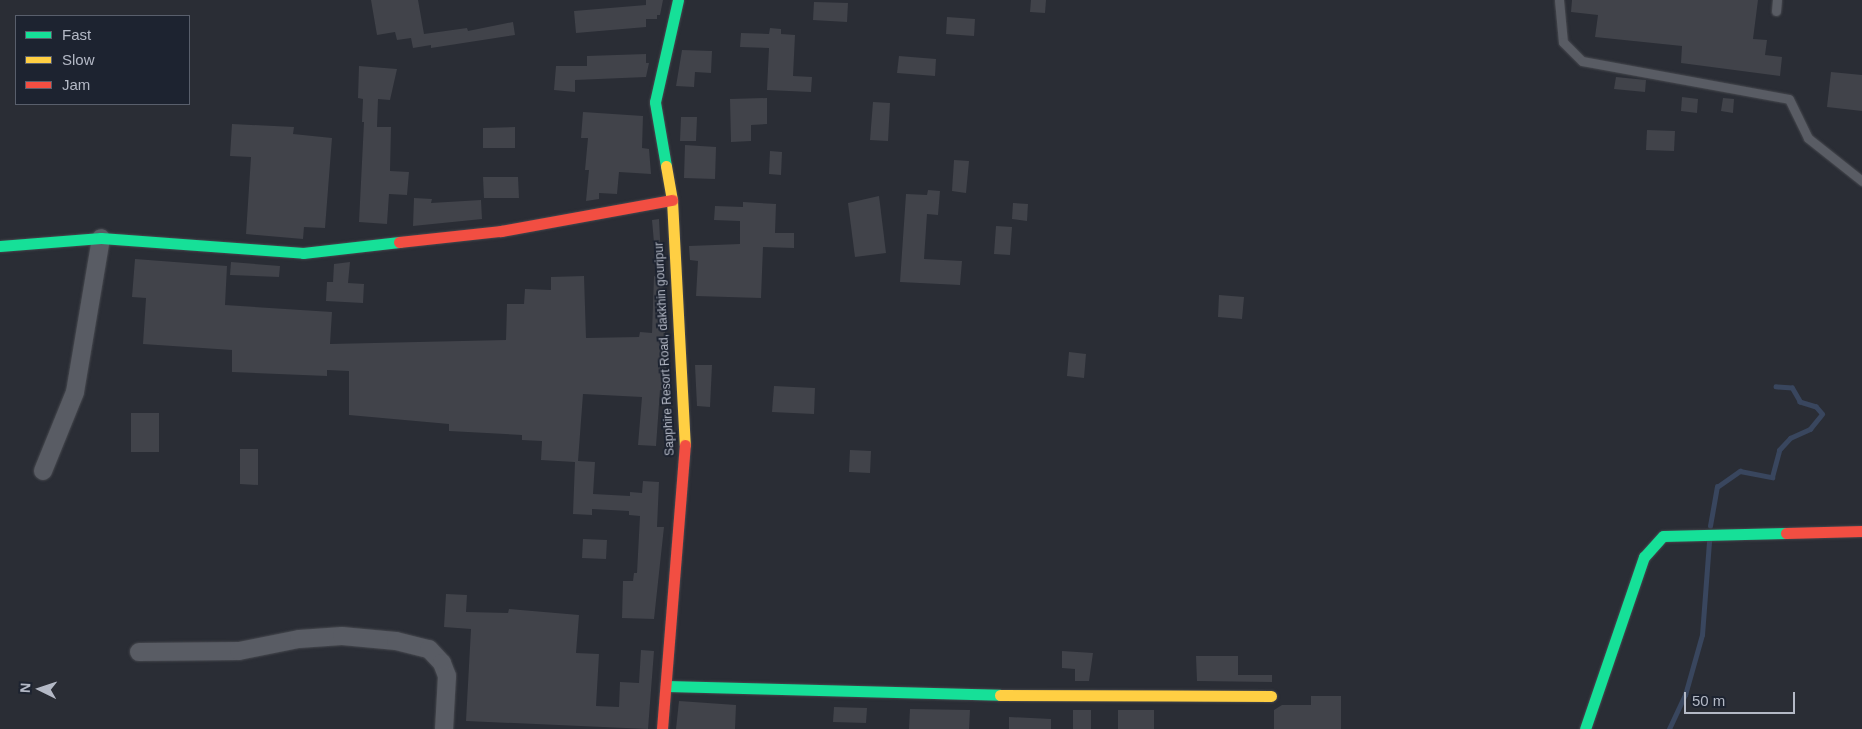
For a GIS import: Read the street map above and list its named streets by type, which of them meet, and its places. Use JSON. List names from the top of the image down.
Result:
{
  "streets": {
    "street": ["Sapphire Resort Road, dakkhin gouripur"]
  },
  "legend": ["Fast", "Slow", "Jam"],
  "scale_bar": "50 m",
  "north": "left"
}
